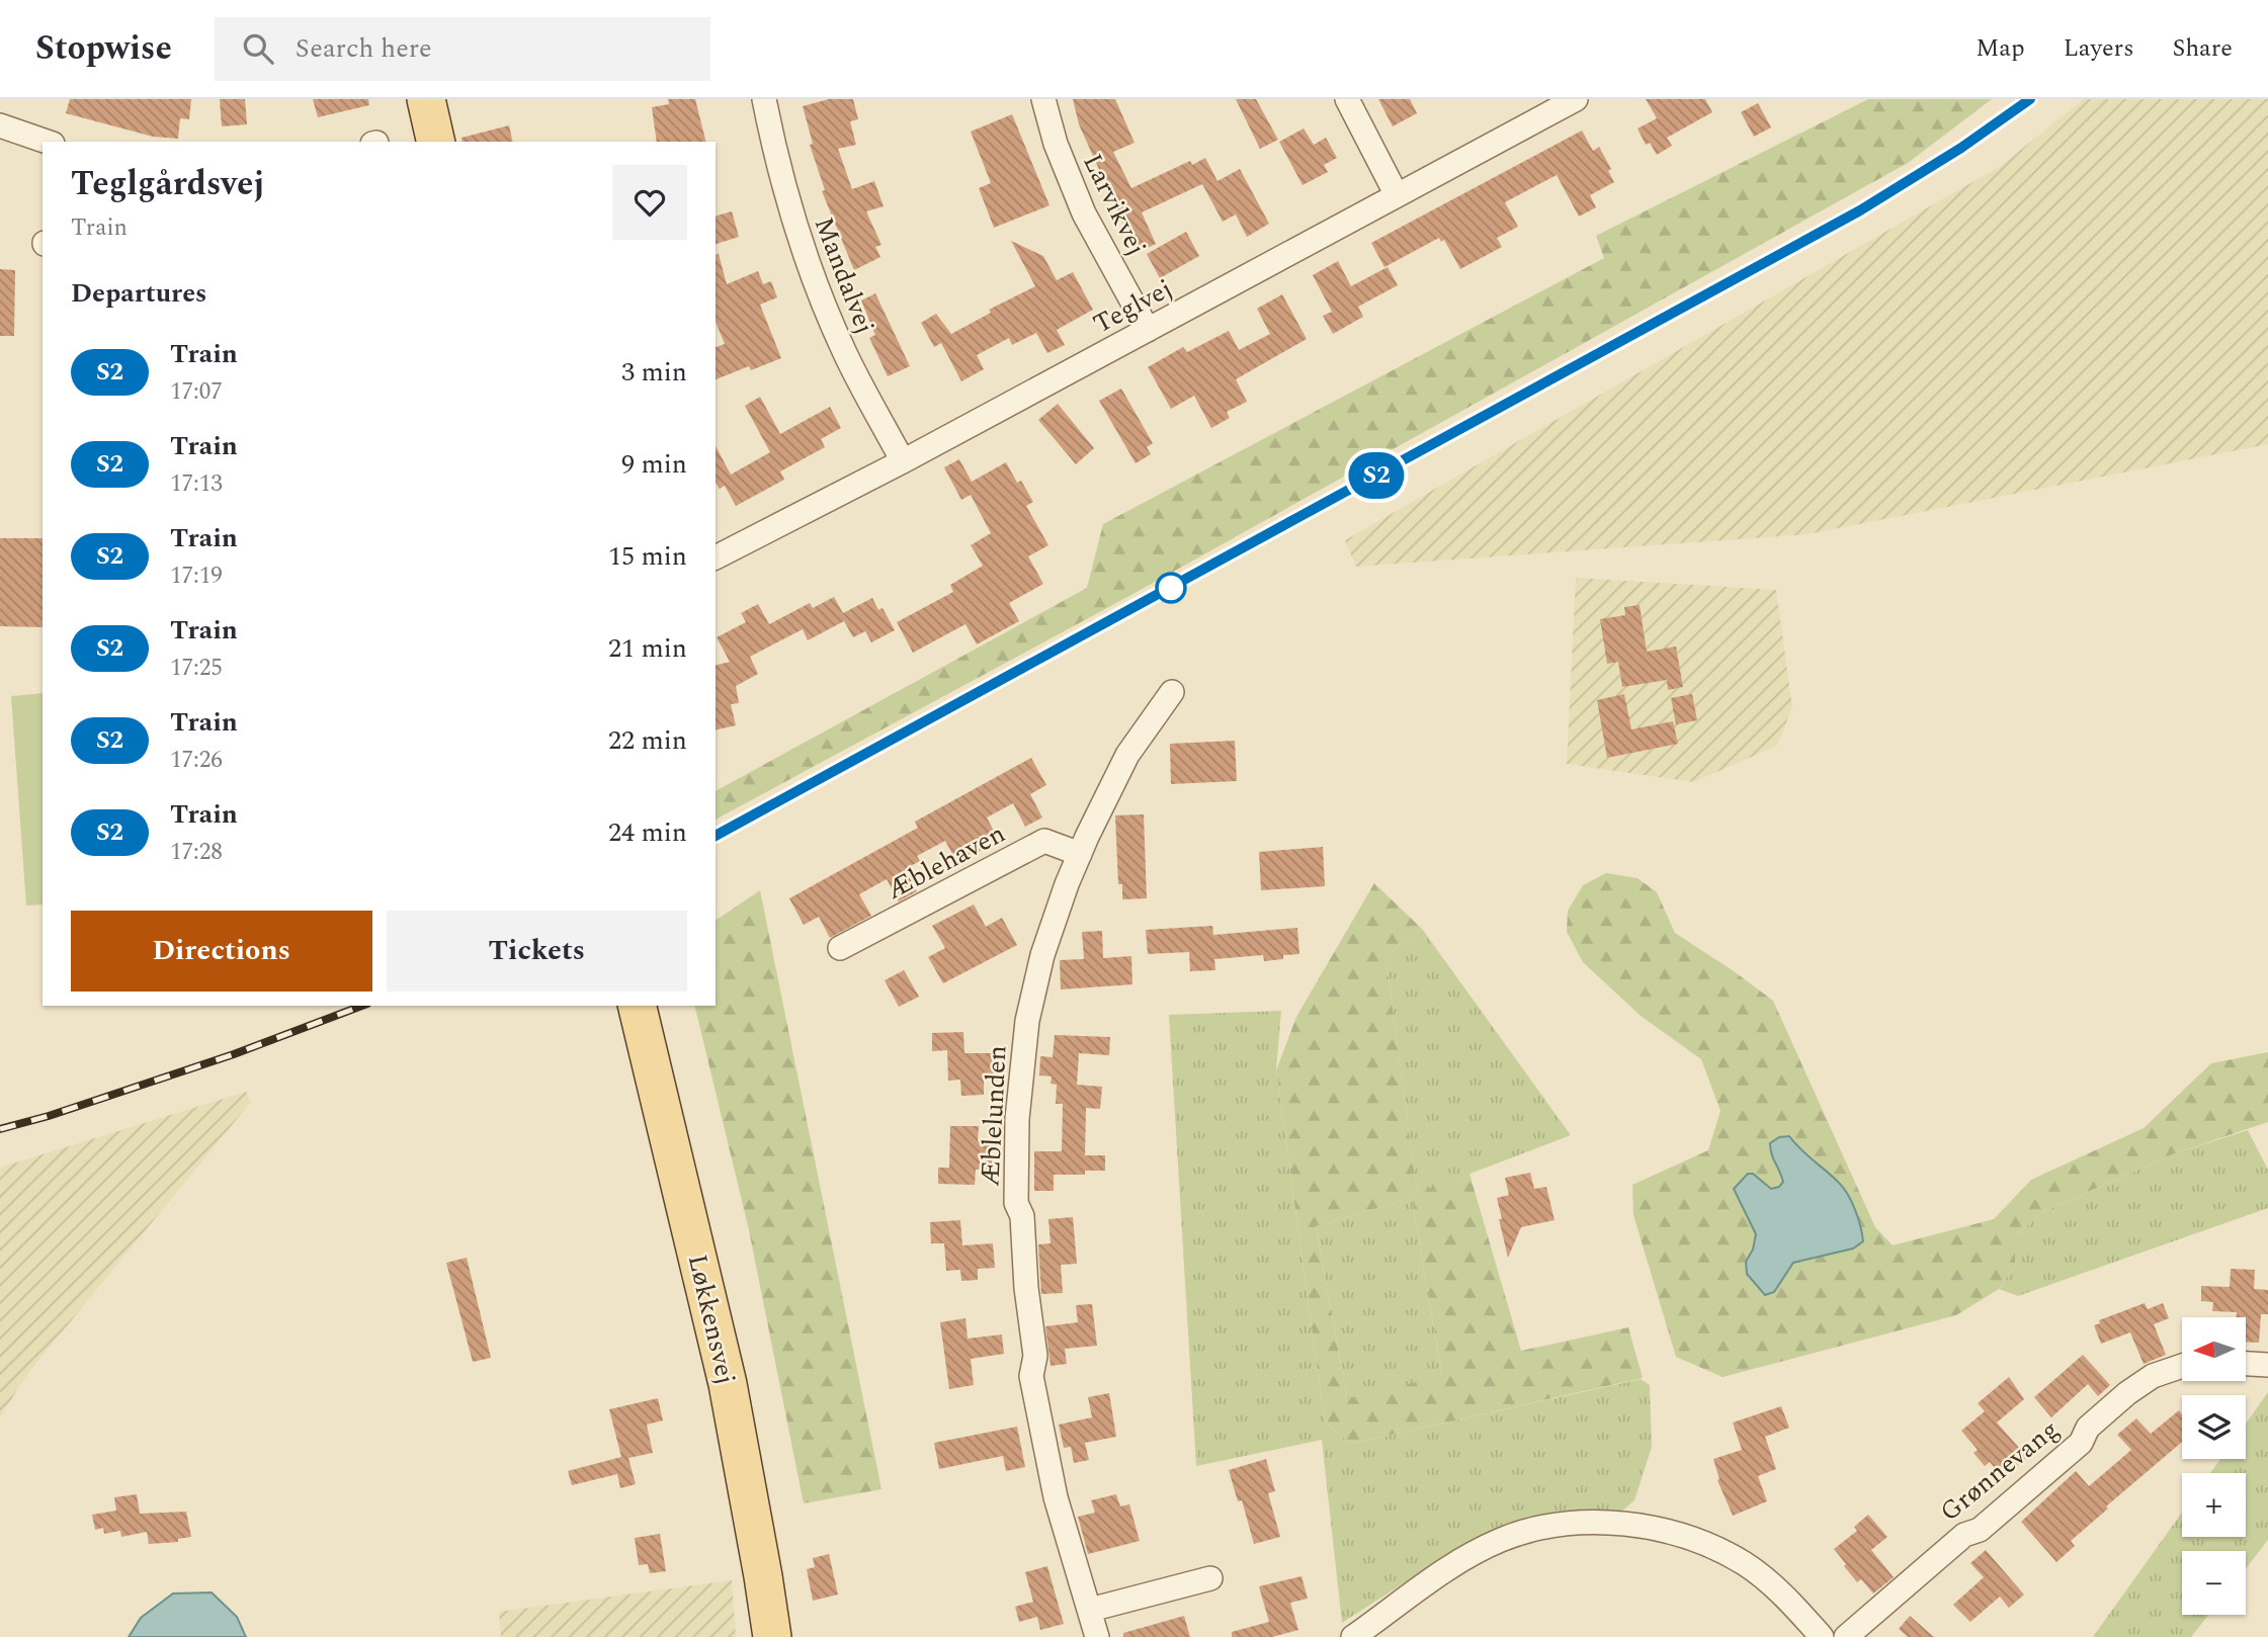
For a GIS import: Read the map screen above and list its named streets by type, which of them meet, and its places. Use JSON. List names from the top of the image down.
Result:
{
  "streets": {
    "main road": ["Løkkensvej"],
    "street": [
      "Larvikvej",
      "Mandalvej",
      "Teglvej",
      "Æblehaven",
      "Æblelunden",
      "Grønnevang"
    ]
  },
  "crossings": [
    ["Larvikvej", "Teglvej"],
    ["Mandalvej", "Teglvej"],
    ["Æblehaven", "Æblelunden"]
  ],
  "north": "left",
  "page": {
    "header": "Stopwise",
    "search": "Search here",
    "nav": ["Map", "Layers", "Share"],
    "on_map": "S2",
    "heading": [
      ["Teglgårdsvej", "Train"],
      "Departures"
    ],
    "list": [
      {
        "mark": "S2",
        "name": "Train",
        "note": "17:07",
        "value": "3 min"
      },
      {
        "mark": "S2",
        "name": "Train",
        "note": "17:13",
        "value": "9 min"
      },
      {
        "mark": "S2",
        "name": "Train",
        "note": "17:19",
        "value": "15 min"
      },
      {
        "mark": "S2",
        "name": "Train",
        "note": "17:25",
        "value": "21 min"
      },
      {
        "mark": "S2",
        "name": "Train",
        "note": "17:26",
        "value": "22 min"
      },
      {
        "mark": "S2",
        "name": "Train",
        "note": "17:28",
        "value": "24 min"
      }
    ],
    "buttons": ["Directions", "Tickets"],
    "map_buttons": ["+", "−"]
  }
}
